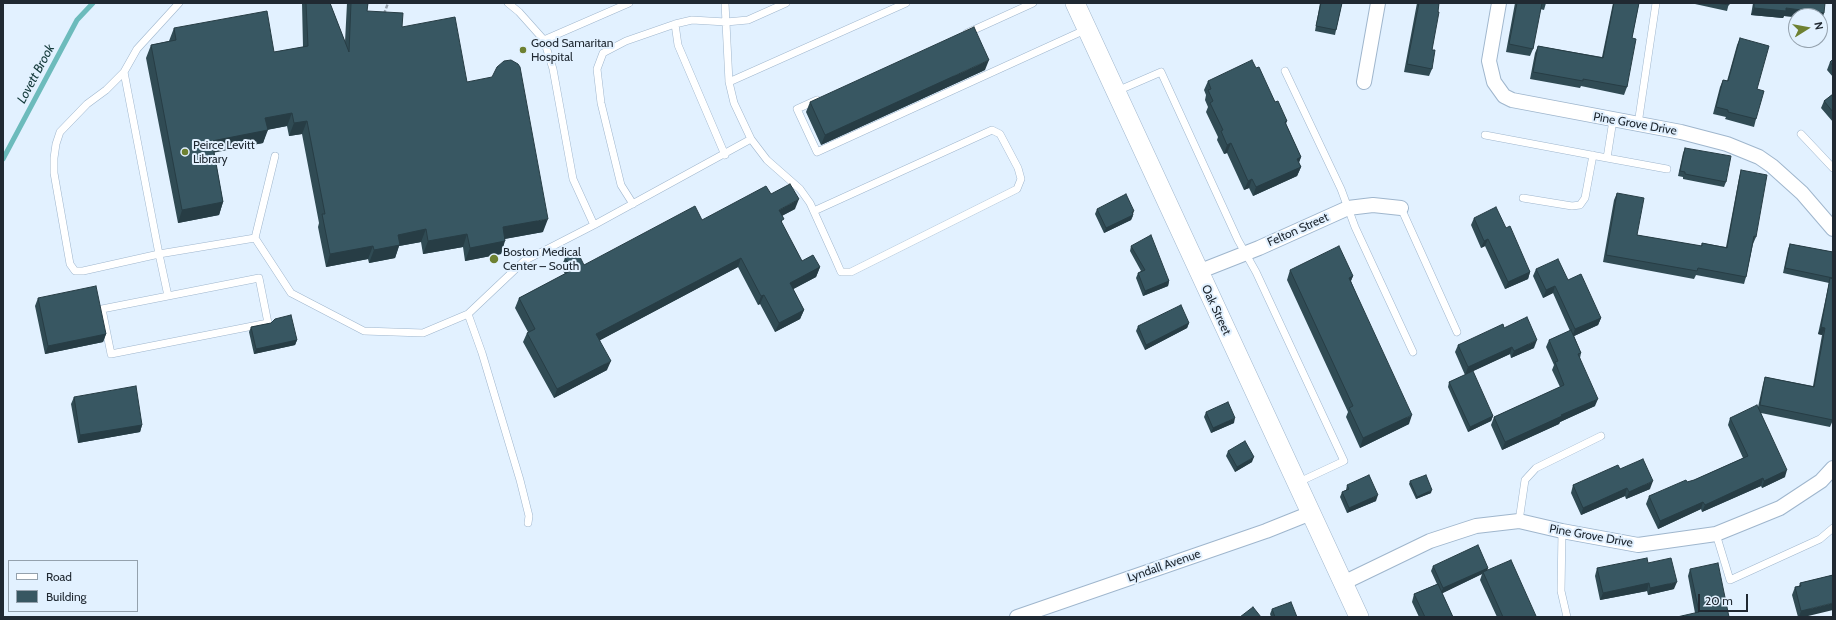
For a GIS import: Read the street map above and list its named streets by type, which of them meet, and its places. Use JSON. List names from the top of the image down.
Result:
{
  "streets": {
    "main road": ["Oak Street"],
    "street": ["Pine Grove Drive", "Felton Street", "Lyndall Avenue"]
  },
  "crossings": [
    ["Pine Grove Drive", "Oak Street"],
    ["Felton Street", "Oak Street"],
    ["Oak Street", "Lyndall Avenue"]
  ],
  "water": ["Lovett Brook"],
  "places": ["Good Samaritan Hospital", "Peirce Levitt Library", "Boston Medical Center – South"],
  "legend": ["Road", "Building"],
  "scale_bar": "20 m",
  "north": "right"
}
